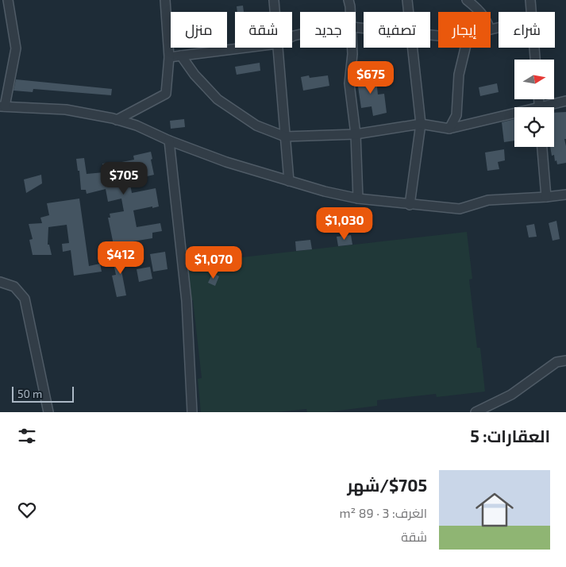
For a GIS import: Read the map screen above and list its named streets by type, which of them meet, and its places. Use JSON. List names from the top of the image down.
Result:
{
  "scale_bar": "50 m",
  "north": "right",
  "page": {
    "chip": [
      "شراء",
      "إيجار",
      "تصفية",
      "جديد",
      "شقة",
      "منزل"
    ],
    "price": [
      "$675",
      "$705",
      "$1,030",
      "$412",
      "$1,070"
    ],
    "scale": "50 m",
    "heading": "العقارات: 5",
    "list": [
      {
        "name": "$705/شهر",
        "note": "الغرف: 3 · 89 m² · شقة"
      }
    ]
  }
}
